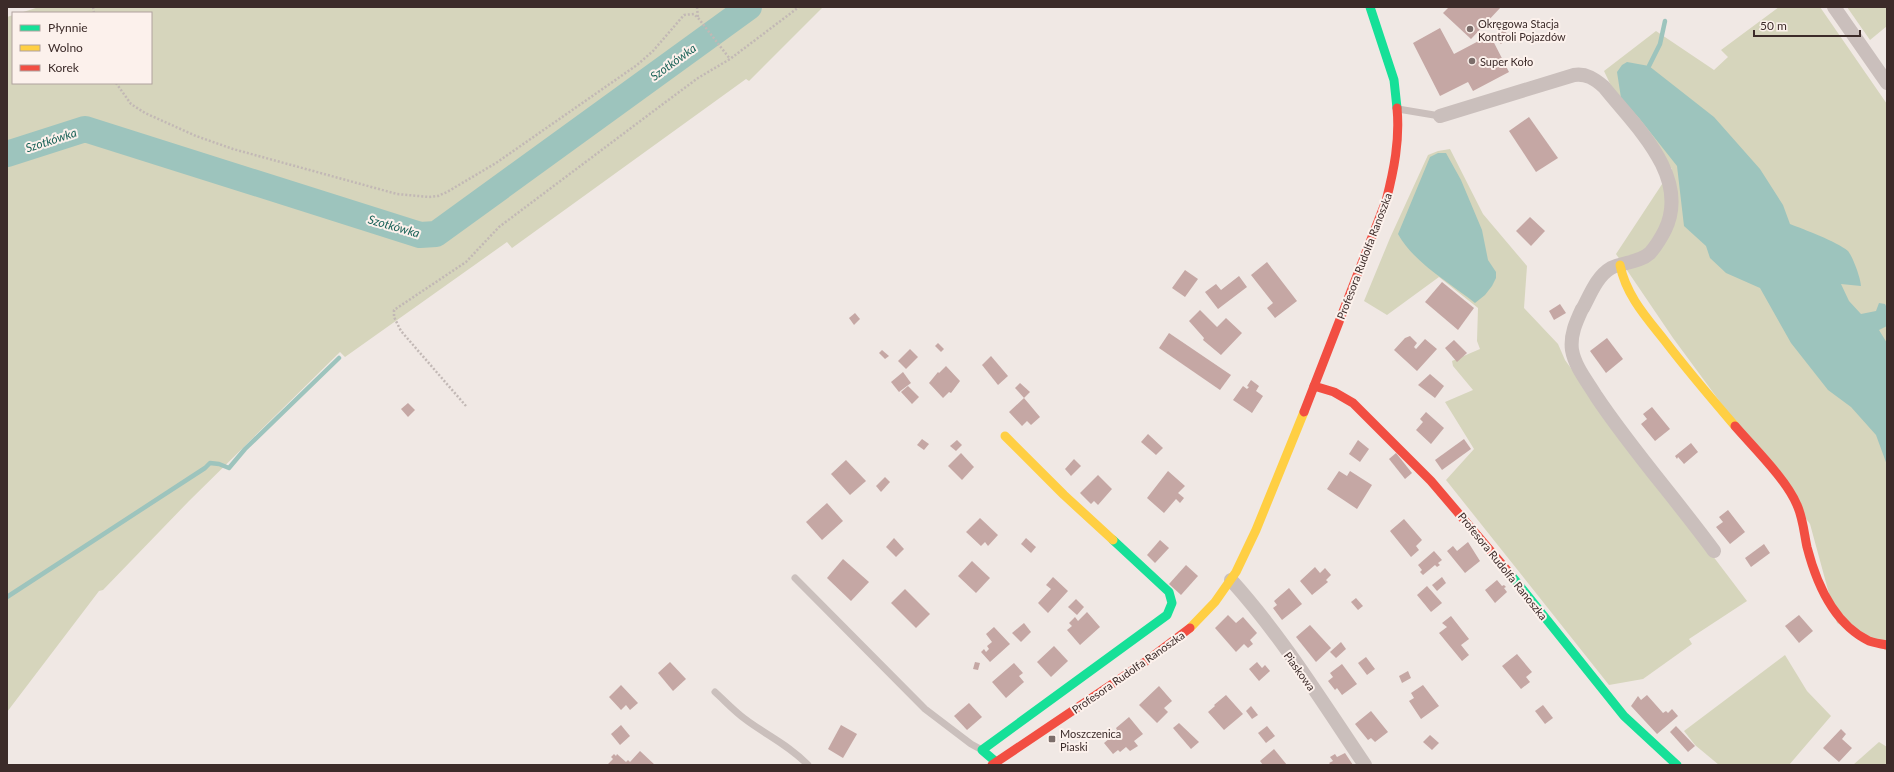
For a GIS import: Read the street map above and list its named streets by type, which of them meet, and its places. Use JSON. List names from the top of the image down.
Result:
{
  "streets": {
    "street": ["Profesora Rudolfa Ranoszka", "Piaskowa"]
  },
  "crossings": [
    ["Profesora Rudolfa Ranoszka", "Piaskowa"]
  ],
  "water": ["Szotkówka"],
  "places": {
    "other": ["Okręgowa Stacja Kontroli Pojazdów", "Super Koło"],
    "transit": ["Moszczenica Piaski"]
  },
  "legend": ["Płynnie", "Wolno", "Korek"],
  "scale_bar": "50 m"
}
